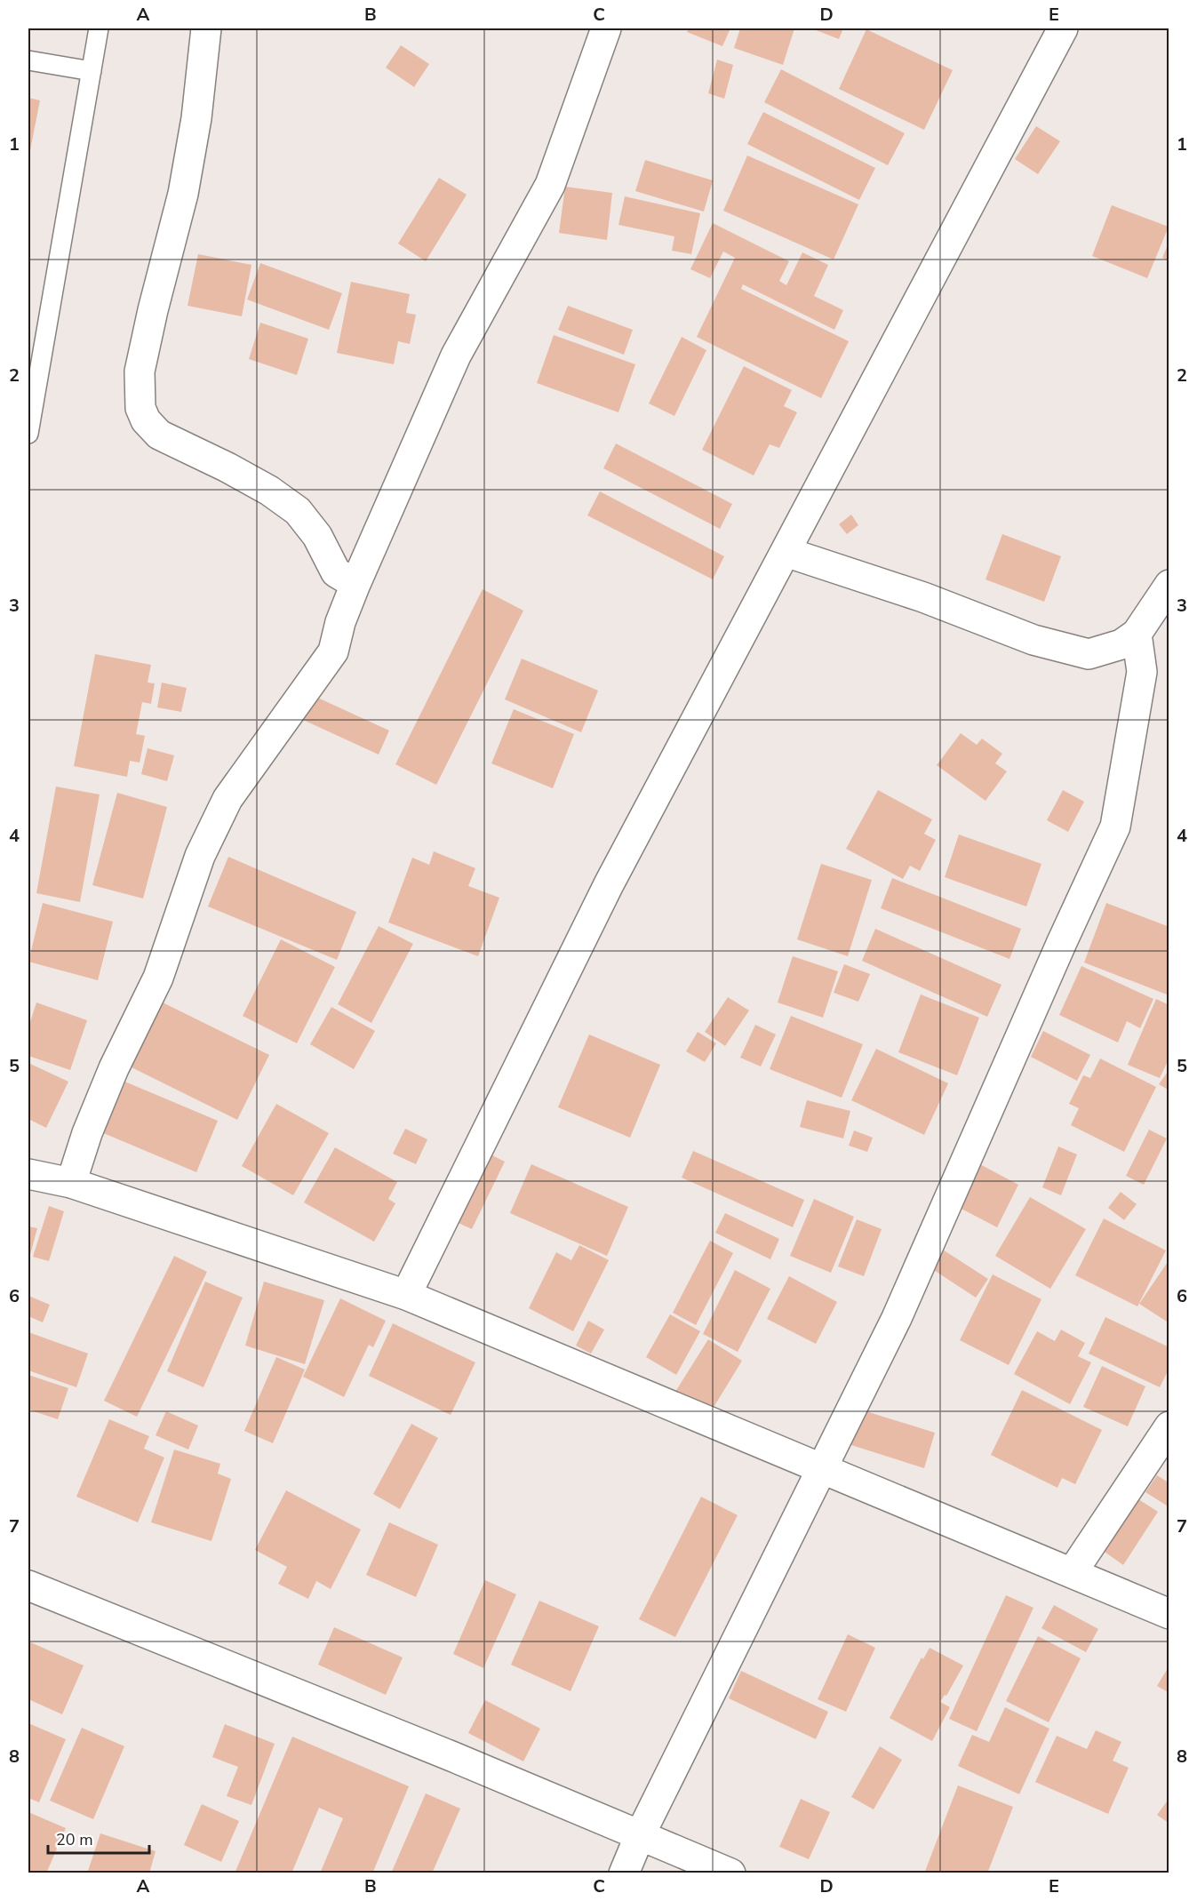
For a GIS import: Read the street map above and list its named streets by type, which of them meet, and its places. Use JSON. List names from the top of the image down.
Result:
{
  "scale_bar": "20 m",
  "grid": {
    "columns": [
      "A",
      "B",
      "C",
      "D",
      "E"
    ],
    "rows": [
      "1",
      "2",
      "3",
      "4",
      "5",
      "6",
      "7",
      "8"
    ]
  }
}
